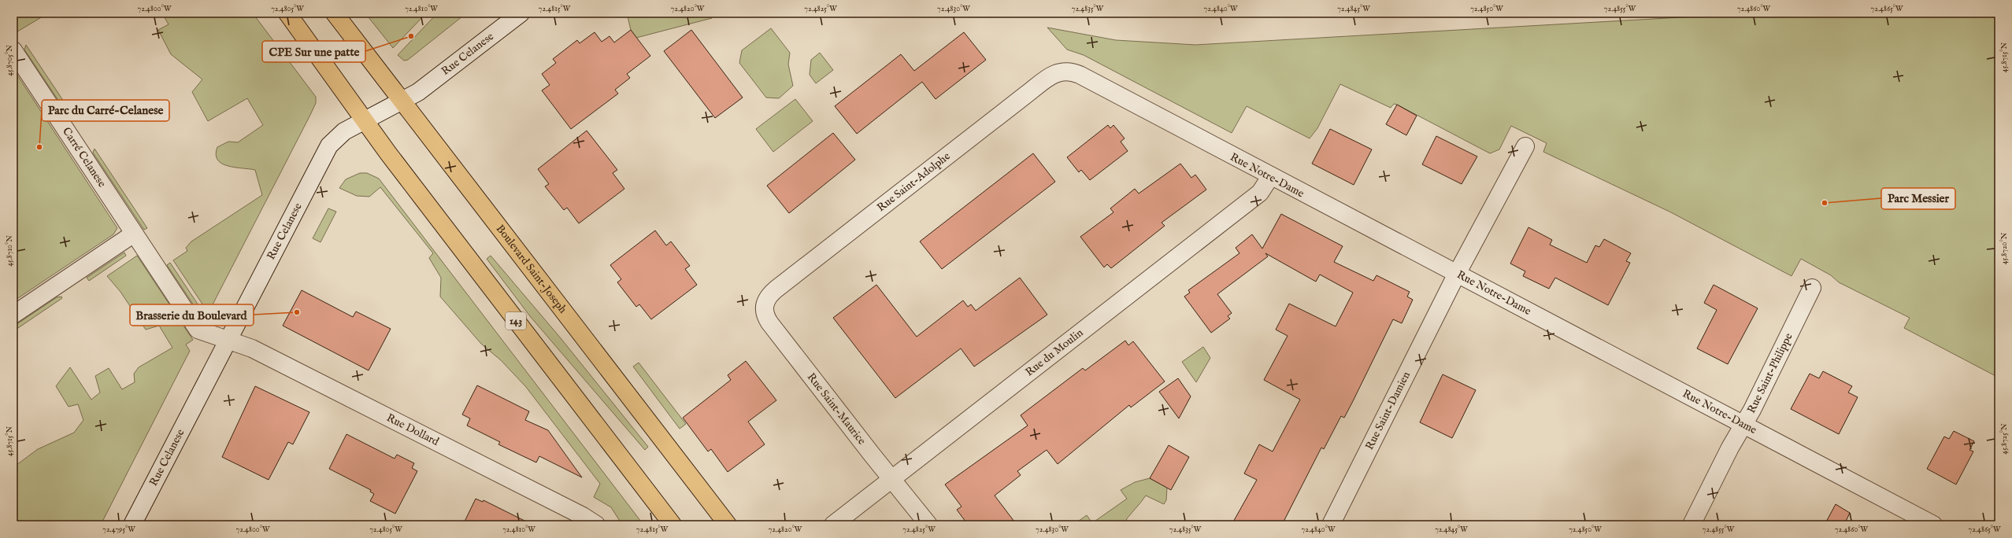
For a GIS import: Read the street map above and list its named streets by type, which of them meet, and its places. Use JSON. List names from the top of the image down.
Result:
{
  "streets": {
    "main road": ["Boulevard Saint-Joseph", "143"],
    "street": [
      "Rue Celanese",
      "Carré Celanese",
      "Rue Notre-Dame",
      "Rue Saint-Adolphe",
      "Rue du Moulin",
      "Rue Saint-Philippe",
      "Rue Saint-Maurice",
      "Rue Saint-Damien",
      "Rue Dollard"
    ]
  },
  "crossings": [
    ["Rue Celanese", "Carré Celanese"],
    ["Rue Celanese", "Boulevard Saint-Joseph"],
    ["Rue Celanese", "143"],
    ["Rue Celanese", "Rue Dollard"],
    ["Carré Celanese", "Rue Dollard"],
    ["Rue Notre-Dame", "Rue Saint-Adolphe"],
    ["Rue Notre-Dame", "Rue du Moulin"],
    ["Rue Notre-Dame", "Rue Saint-Philippe"],
    ["Rue Notre-Dame", "Rue Saint-Damien"],
    ["Rue Saint-Adolphe", "Rue Saint-Maurice"],
    ["Rue du Moulin", "Rue Saint-Maurice"]
  ],
  "places": [
    "CPE Sur une patte",
    "Parc du Carré-Celanese",
    "Parc Messier",
    "Brasserie du Boulevard"
  ],
  "coordinates": [
    "72.4800°W",
    "72.4805°W",
    "72.4810°W",
    "72.4815°W",
    "72.4820°W",
    "72.4825°W",
    "72.4830°W",
    "72.4835°W",
    "72.4840°W",
    "72.4845°W",
    "72.4850°W",
    "72.4855°W",
    "72.4860°W",
    "72.4865°W",
    "45.8715°N",
    "45.8705°N",
    "45.8720°N",
    "45.8710°N",
    "45.8725°N",
    "72.4795°W"
  ]
}
